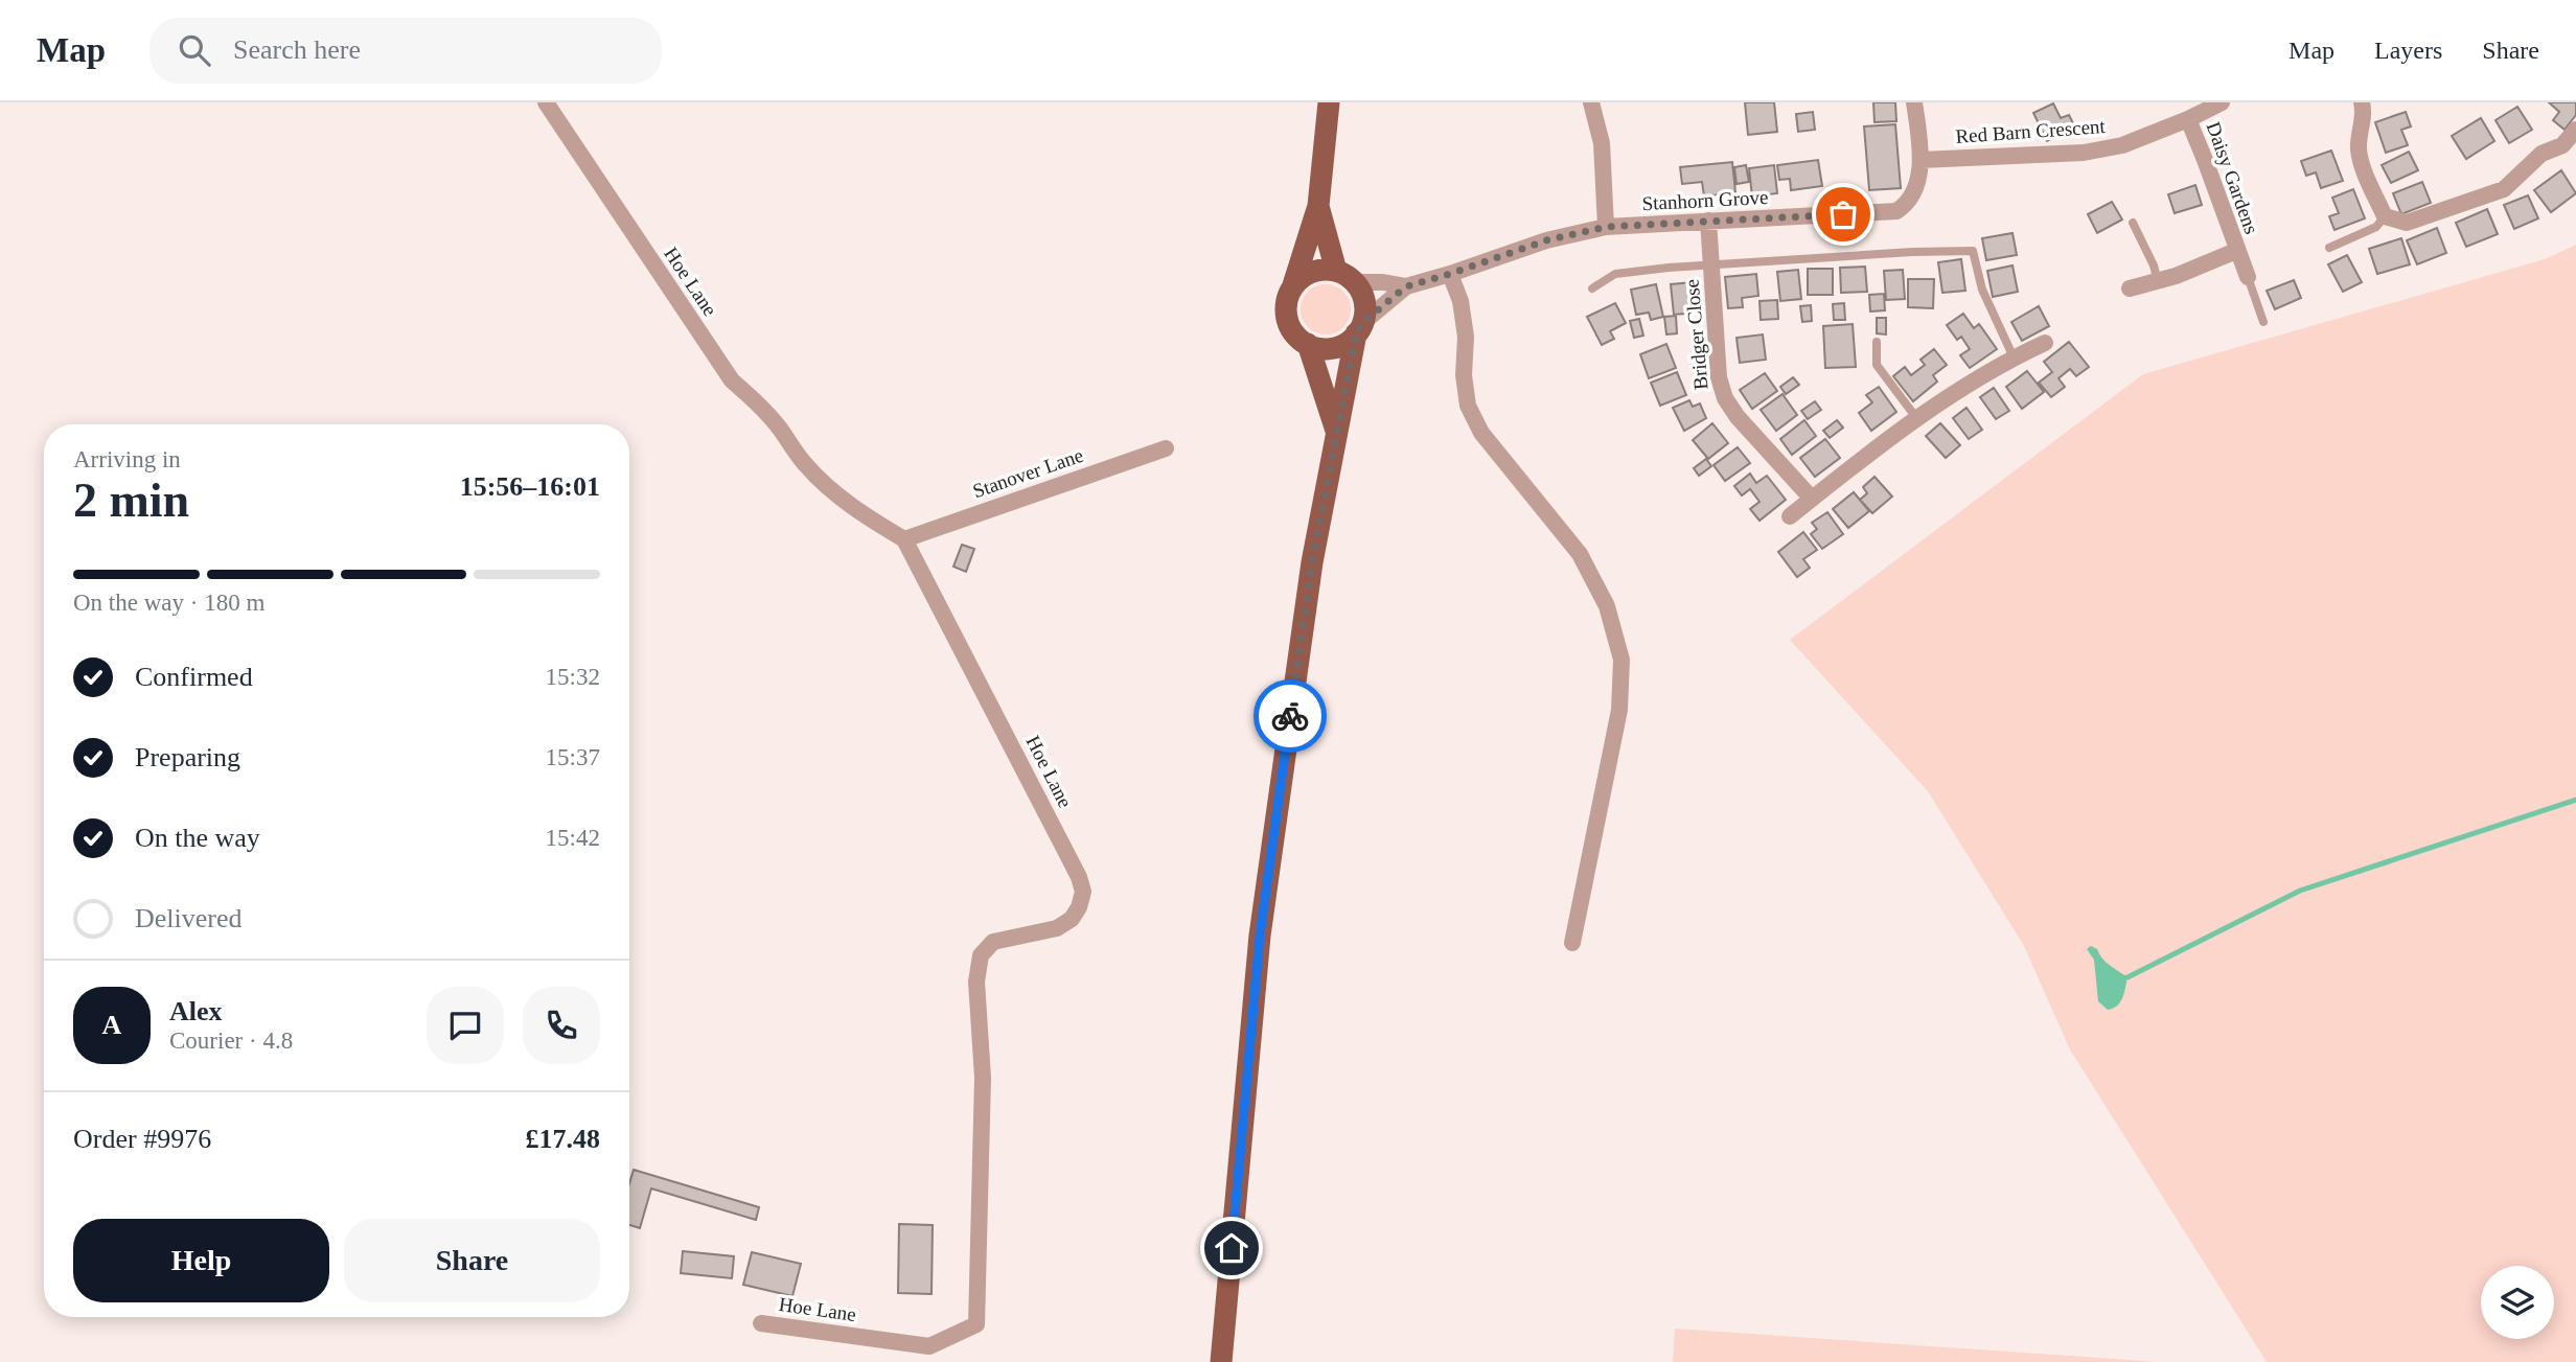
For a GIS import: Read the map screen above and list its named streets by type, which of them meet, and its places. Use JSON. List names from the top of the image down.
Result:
{
  "streets": {
    "street": [
      "Red Barn Crescent",
      "Daisy Gardens",
      "Stanhorn Grove",
      "Hoe Lane",
      "Bridger Close",
      "Stanover Lane"
    ]
  },
  "crossings": [
    ["Red Barn Crescent", "Daisy Gardens"],
    ["Red Barn Crescent", "Stanhorn Grove"],
    ["Stanhorn Grove", "Bridger Close"],
    ["Hoe Lane", "Stanover Lane"]
  ],
  "page": {
    "header": "Map",
    "search": "Search here",
    "nav": ["Map", "Layers", "Share"],
    "heading": ["2 min", "Arriving in", "15:56–16:01"],
    "panel": [
      "Alex",
      "Courier · 4.8",
      "Order #9976",
      "£17.48"
    ],
    "bar": "On the way · 180 m",
    "list": [
      ["Confirmed", "15:32"],
      ["Preparing", "15:37"],
      ["On the way", "15:42"],
      "Delivered"
    ],
    "round": "A",
    "buttons": ["Help", "Share"]
  }
}
